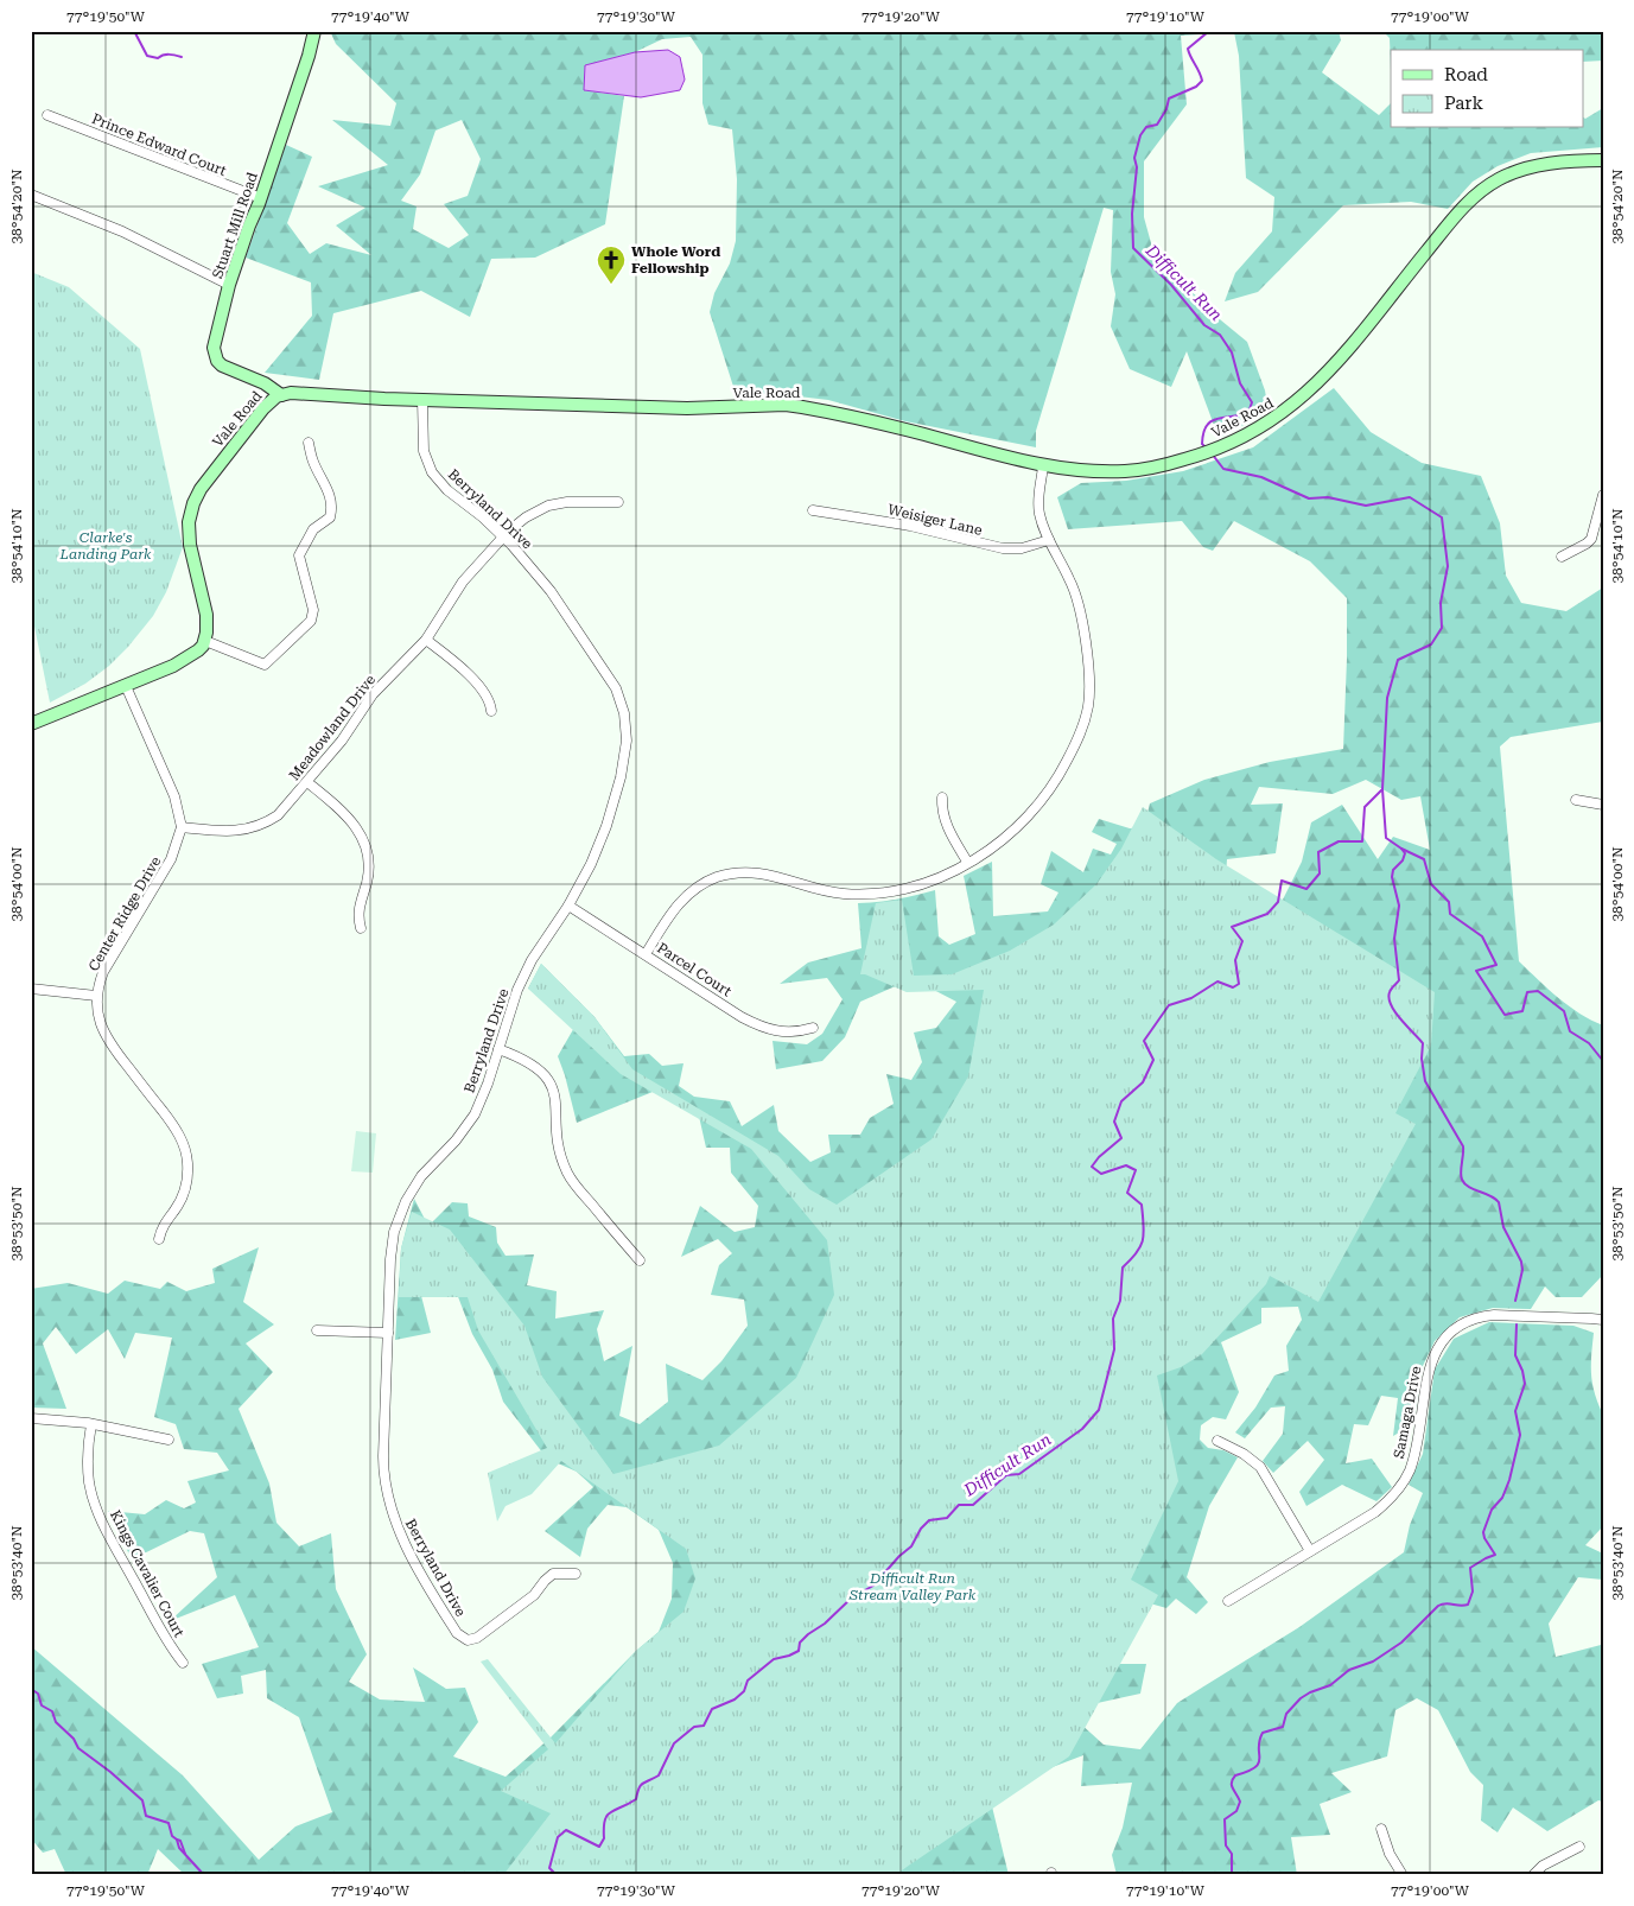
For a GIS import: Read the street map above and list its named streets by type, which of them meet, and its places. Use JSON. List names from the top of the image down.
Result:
{
  "streets": {
    "main road": ["Stuart Mill Road", "Vale Road"],
    "street": [
      "Prince Edward Court",
      "Berryland Drive",
      "Weisiger Lane",
      "Meadowland Drive",
      "Center Ridge Drive",
      "Parcel Court",
      "Samaga Drive",
      "Kings Cavalier Court"
    ]
  },
  "crossings": [
    ["Prince Edward Court", "Stuart Mill Road"],
    ["Stuart Mill Road", "Vale Road"],
    ["Vale Road", "Berryland Drive"],
    ["Berryland Drive", "Meadowland Drive"],
    ["Berryland Drive", "Parcel Court"],
    ["Meadowland Drive", "Center Ridge Drive"]
  ],
  "water": ["Difficult Run"],
  "parks": ["Clarke's Landing Park", "Difficult Run Stream Valley Park"],
  "places": {
    "church": ["Whole Word Fellowship"]
  },
  "legend": ["Road", "Park"],
  "coordinates": [
    "77°19'50\"W",
    "77°19'40\"W",
    "77°19'30\"W",
    "77°19'20\"W",
    "77°19'10\"W",
    "77°19'00\"W",
    "38°54'20\"N",
    "38°54'10\"N",
    "38°54'00\"N",
    "38°53'50\"N",
    "38°53'40\"N"
  ]
}
